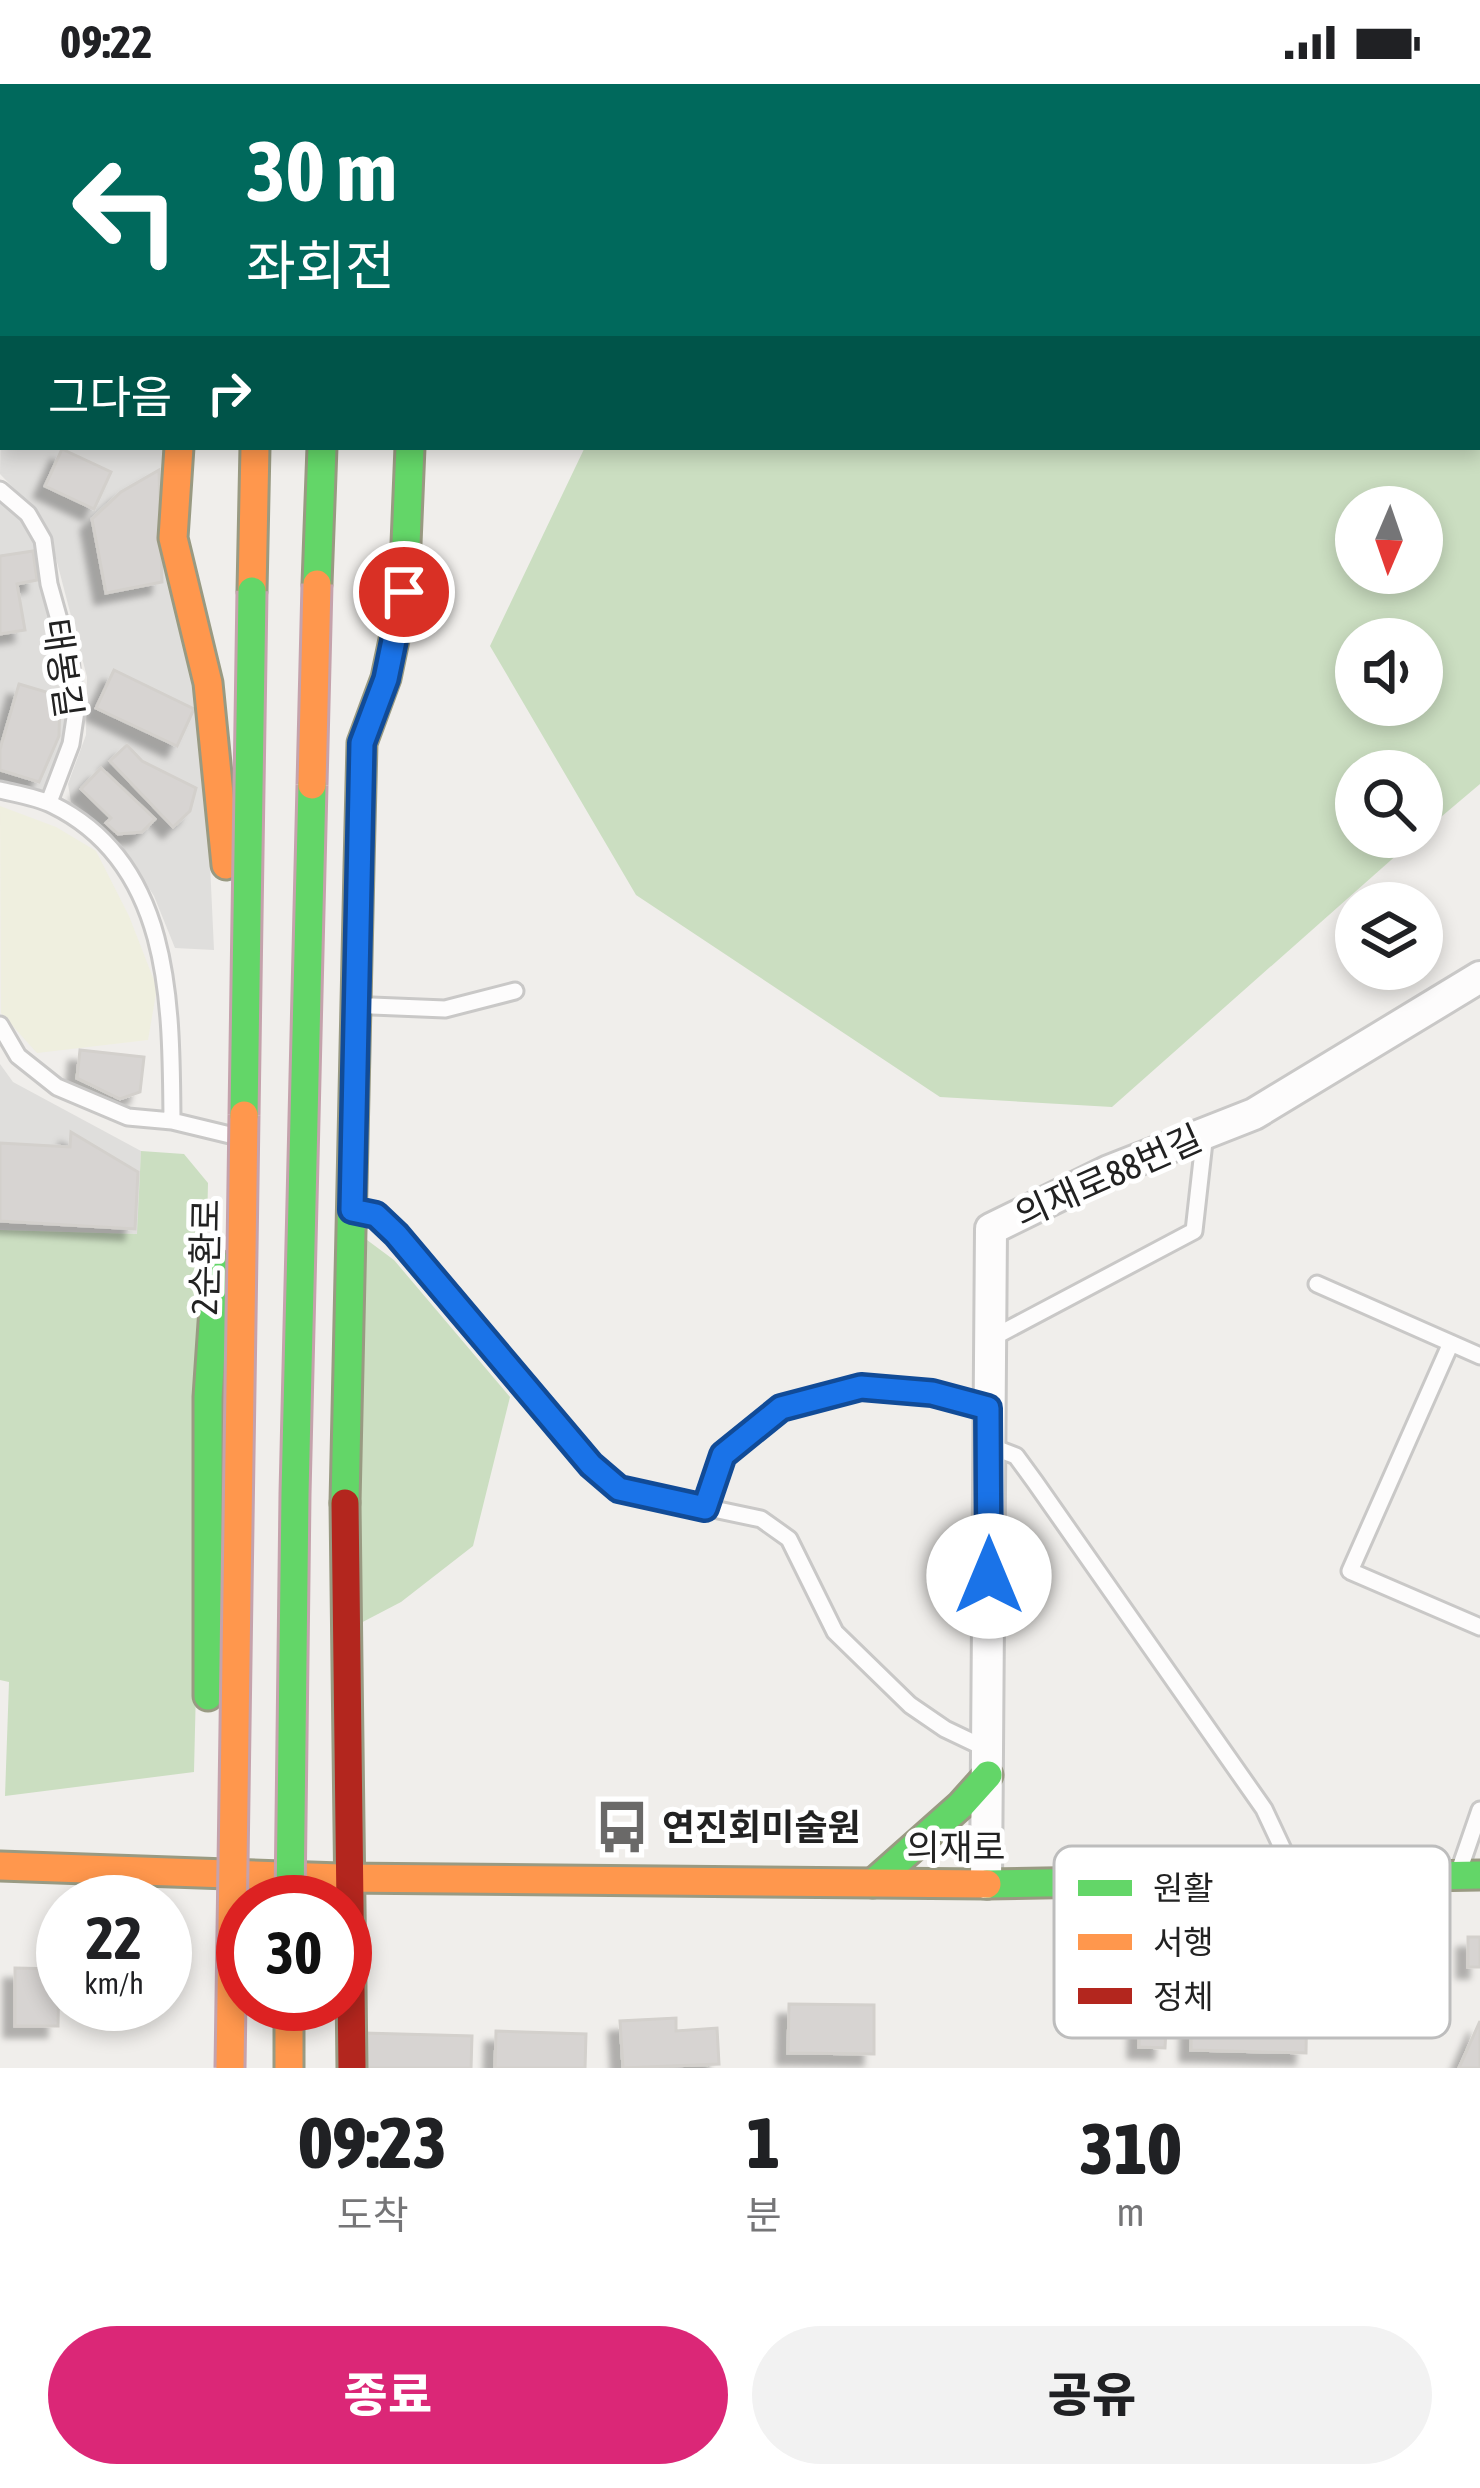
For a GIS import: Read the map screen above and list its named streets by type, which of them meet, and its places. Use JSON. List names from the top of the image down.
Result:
{
  "streets": {
    "main road": ["2순환로", "의재로"],
    "street": ["의재로88번길"],
    "lane": ["태봉길"]
  },
  "crossings": [
    ["의재로88번길", "의재로"]
  ],
  "places": {
    "bus stop": ["연진회미술원"]
  },
  "legend": ["원활", "서행", "정체"],
  "north": "bottom",
  "page": {
    "status": "09:22",
    "turn": ["30 m", "좌회전"],
    "then": "그다음",
    "speed": "22 km/h",
    "limit": "30",
    "eta": [
      "09:23",
      "도착",
      "1",
      "분",
      "310",
      "m"
    ],
    "buttons": ["종료", "공유"]
  }
}
